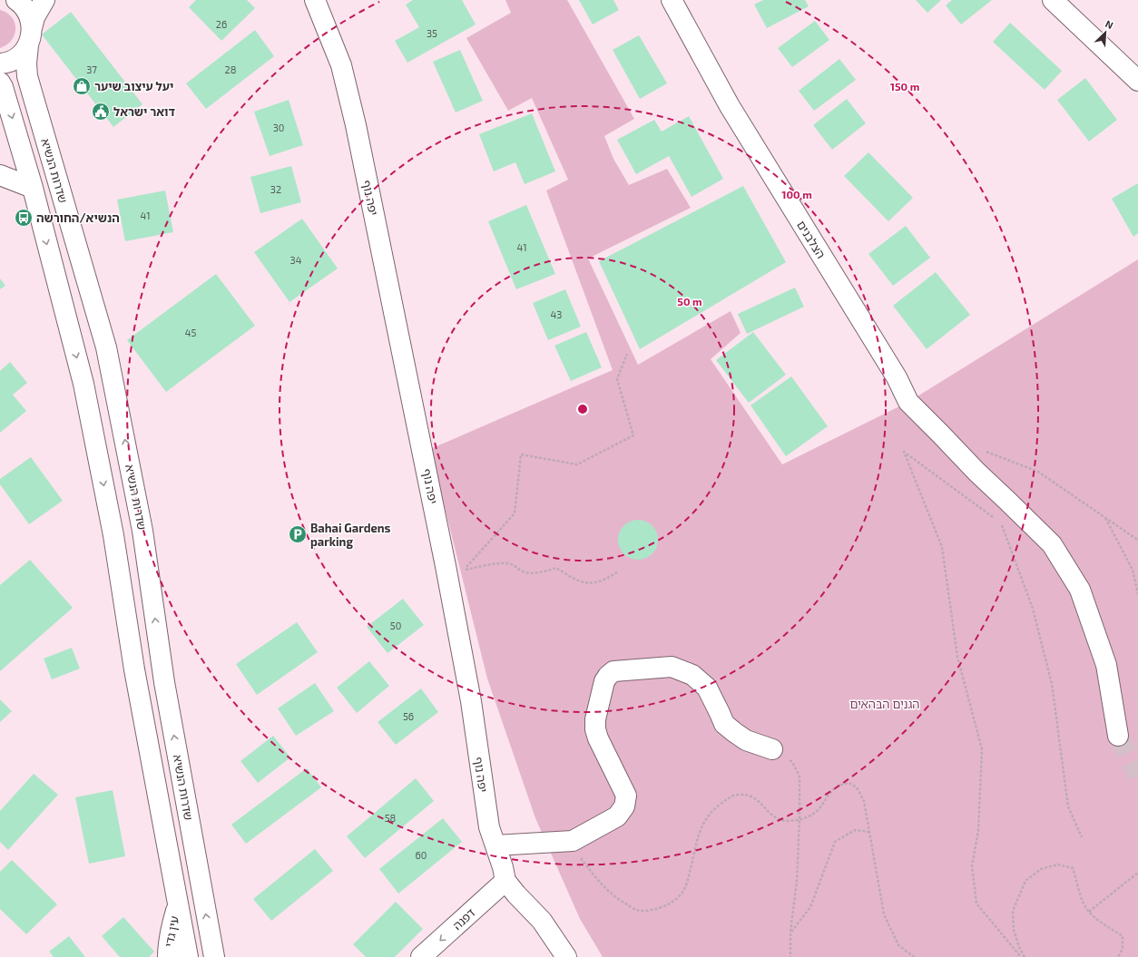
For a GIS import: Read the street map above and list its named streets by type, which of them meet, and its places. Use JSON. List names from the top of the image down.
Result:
{
  "streets": {
    "street": [
      "שדרות הנשיא",
      "יפה נוף",
      "הצלבנים",
      "דפנה",
      "עין גדי"
    ]
  },
  "crossings": [
    ["יפה נוף", "דפנה"]
  ],
  "one_way": ["דפנה"],
  "parks": ["הגנים הבהאים"],
  "places": {
    "shop": ["יעל עיצוב שיער"],
    "public building": ["דואר ישראל"],
    "bus stop": ["הנשיא/החורשה"],
    "parking": ["Bahai Gardens parking"]
  },
  "house_numbers": [
    "26",
    "35",
    "37",
    "28",
    "30",
    "32",
    "41",
    "41",
    "34",
    "43",
    "45",
    "50",
    "56",
    "58",
    "60"
  ],
  "north": "top right",
  "rings": ["150 m", "100 m", "50 m"]
}
